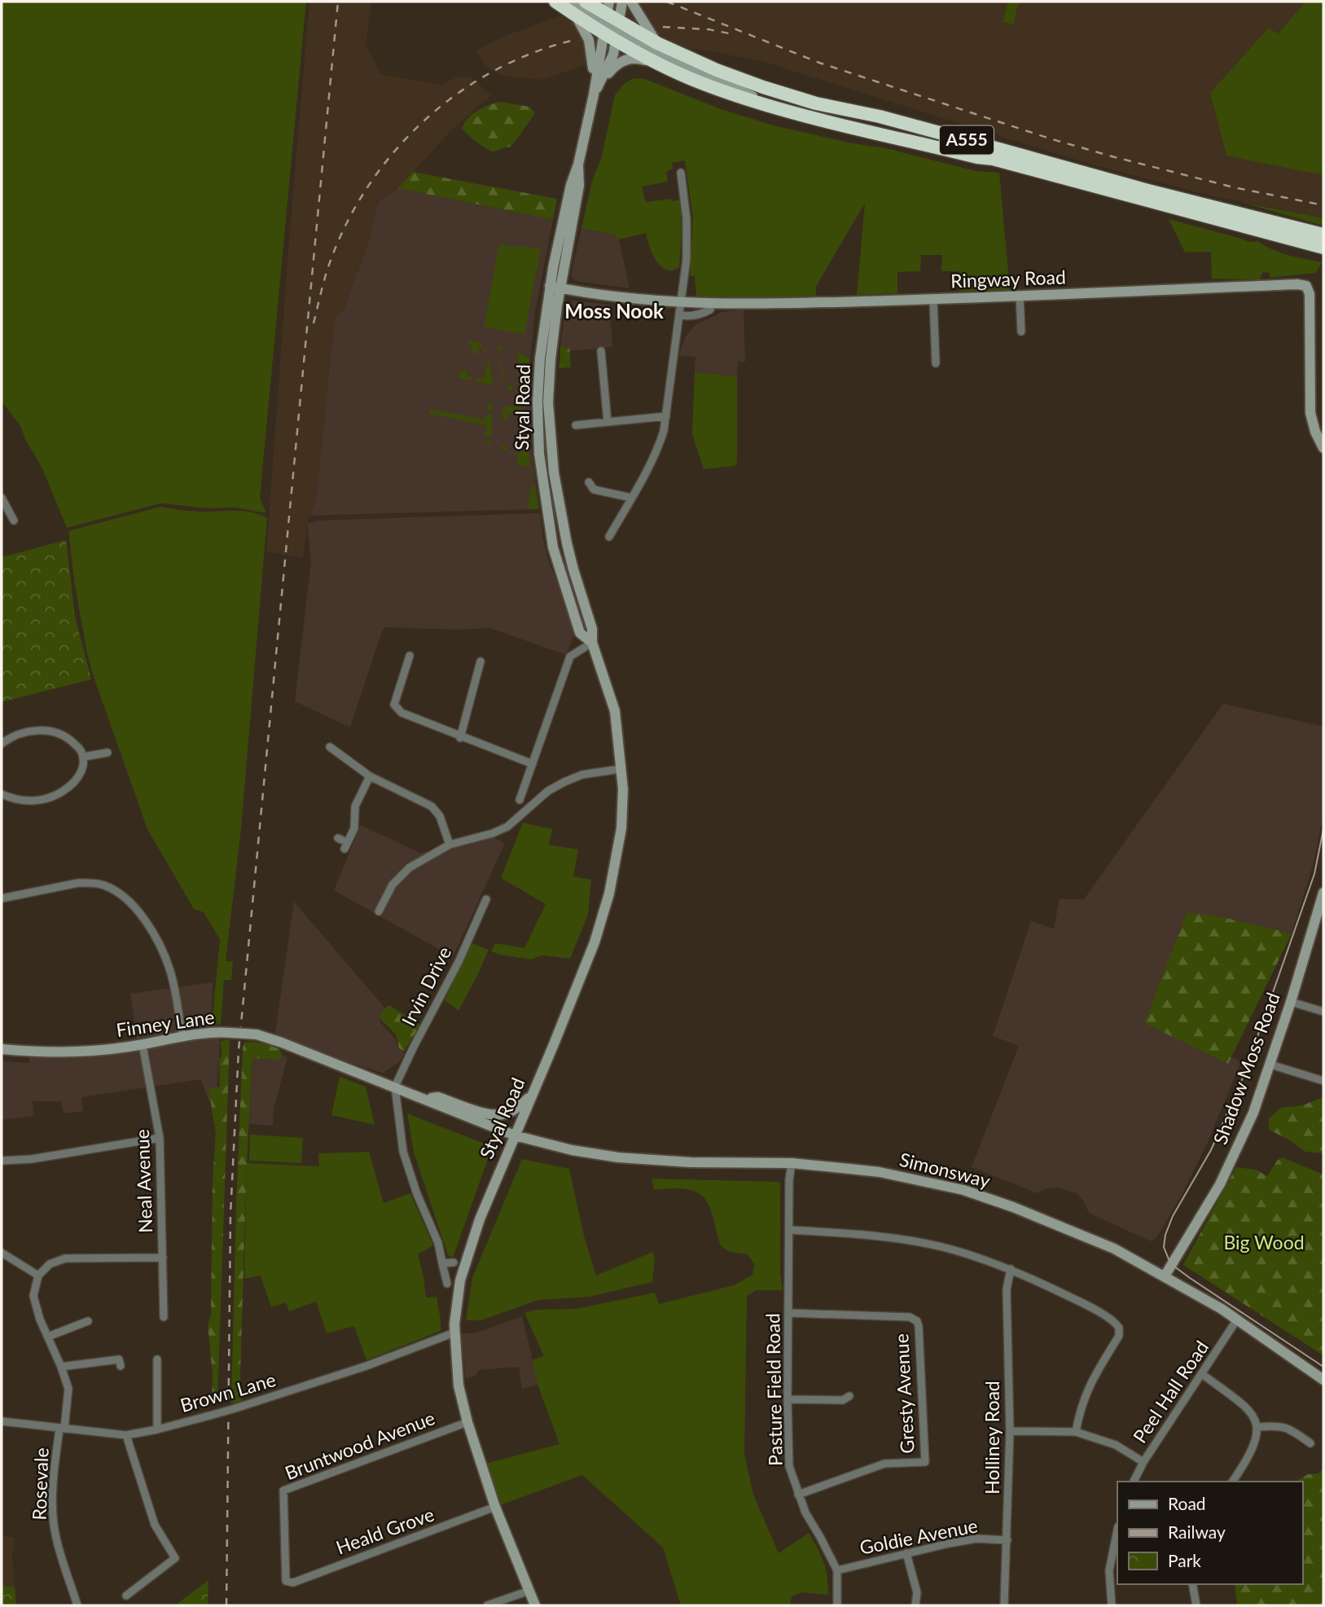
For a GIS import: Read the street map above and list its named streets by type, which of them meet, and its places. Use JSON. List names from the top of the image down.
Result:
{
  "streets": {
    "highway": ["A555"],
    "street": [
      "Ringway Road",
      "Styal Road",
      "Irvin Drive",
      "Finney Lane",
      "Shadow Moss Road",
      "Simonsway",
      "Neal Avenue",
      "Pasture Field Road",
      "Peel Hall Road",
      "Brown Lane",
      "Gresty Avenue",
      "Holliney Road",
      "Bruntwood Avenue",
      "Rosevale",
      "Heald Grove",
      "Goldie Avenue"
    ]
  },
  "crossings": [
    ["A555", "Styal Road"],
    ["Ringway Road", "Styal Road"],
    ["Styal Road", "Finney Lane"],
    ["Styal Road", "Simonsway"],
    ["Styal Road", "Brown Lane"],
    ["Styal Road", "Bruntwood Avenue"],
    ["Styal Road", "Heald Grove"],
    ["Irvin Drive", "Finney Lane"],
    ["Finney Lane", "Simonsway"],
    ["Finney Lane", "Neal Avenue"],
    ["Shadow Moss Road", "Simonsway"],
    ["Simonsway", "Pasture Field Road"],
    ["Simonsway", "Peel Hall Road"],
    ["Pasture Field Road", "Gresty Avenue"],
    ["Pasture Field Road", "Goldie Avenue"],
    ["Brown Lane", "Rosevale"],
    ["Holliney Road", "Goldie Avenue"],
    ["Bruntwood Avenue", "Heald Grove"]
  ],
  "districts": ["Moss Nook"],
  "parks": ["Big Wood"],
  "legend": ["Road", "Railway", "Park"]
}
